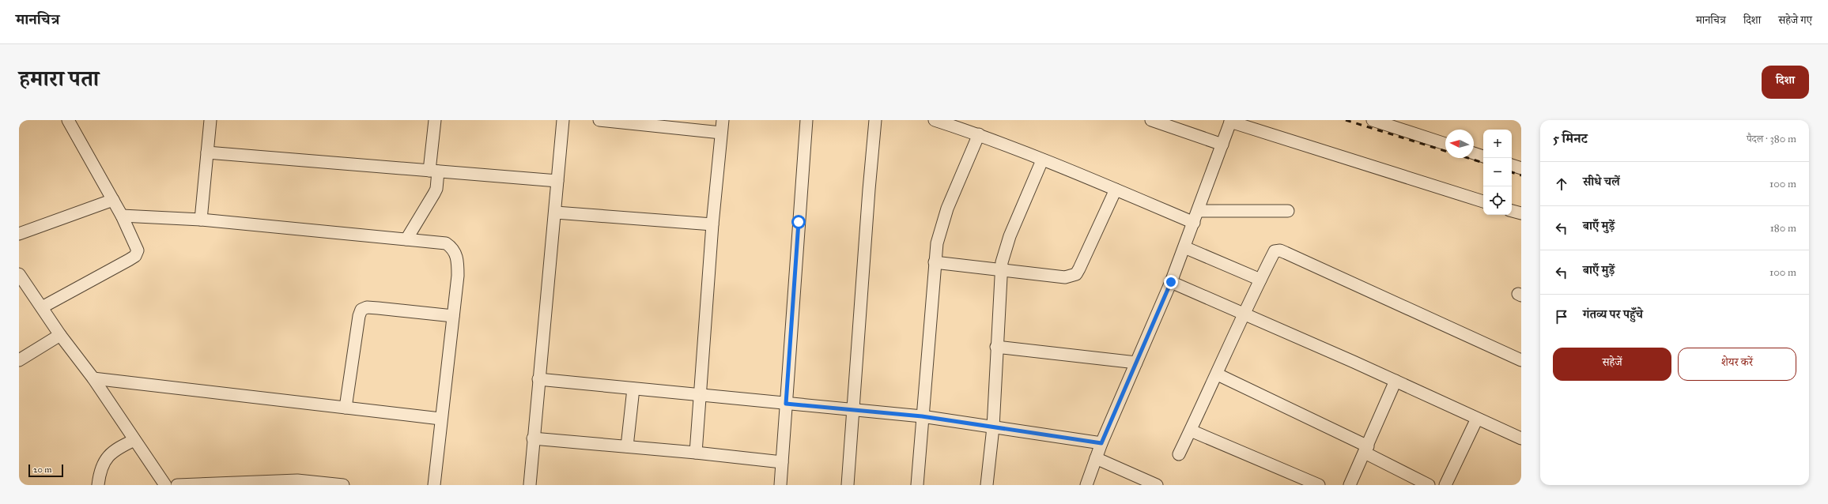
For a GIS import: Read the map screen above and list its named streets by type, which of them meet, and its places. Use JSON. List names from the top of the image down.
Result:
{
  "scale_bar": "20 m",
  "north": "left",
  "page": {
    "header": "मानचित्र",
    "nav": ["मानचित्र", "दिशा", "सहेजे गए"],
    "title": "हमारा पता",
    "buttons": [
      "दिशा",
      ["सहेजें", "शेयर करें"]
    ],
    "heading": ["5 मिनट", "पैदल · 380 m"],
    "map_buttons": ["+", "−"],
    "list": [
      ["सीधे चलें", "100 m"],
      ["बाएँ मुड़ें", "180 m"],
      ["बाएँ मुड़ें", "100 m"],
      "गंतव्य पर पहुँचे"
    ],
    "scale": "20 m"
  }
}
